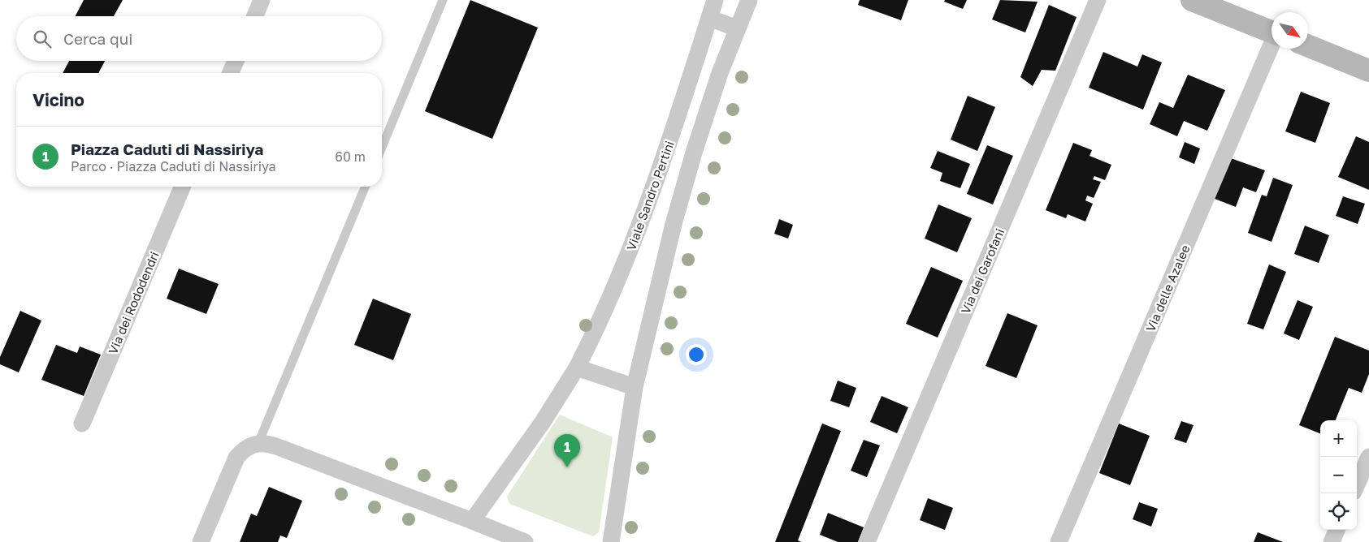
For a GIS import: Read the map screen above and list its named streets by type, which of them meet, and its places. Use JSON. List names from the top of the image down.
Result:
{
  "streets": {
    "street": [
      "Viale Sandro Pertini",
      "Via dei Garofani",
      "Via delle Azalee",
      "Via dei Rododendri"
    ]
  },
  "north": "bottom right",
  "page": {
    "search": "Cerca qui",
    "heading": "Vicino",
    "list": [
      {
        "mark": "1",
        "name": "Piazza Caduti di Nassiriya",
        "note": "Parco · Piazza Caduti di Nassiriya",
        "value": "60 m"
      }
    ],
    "map_buttons": ["+", "−"],
    "pins": "1"
  }
}
